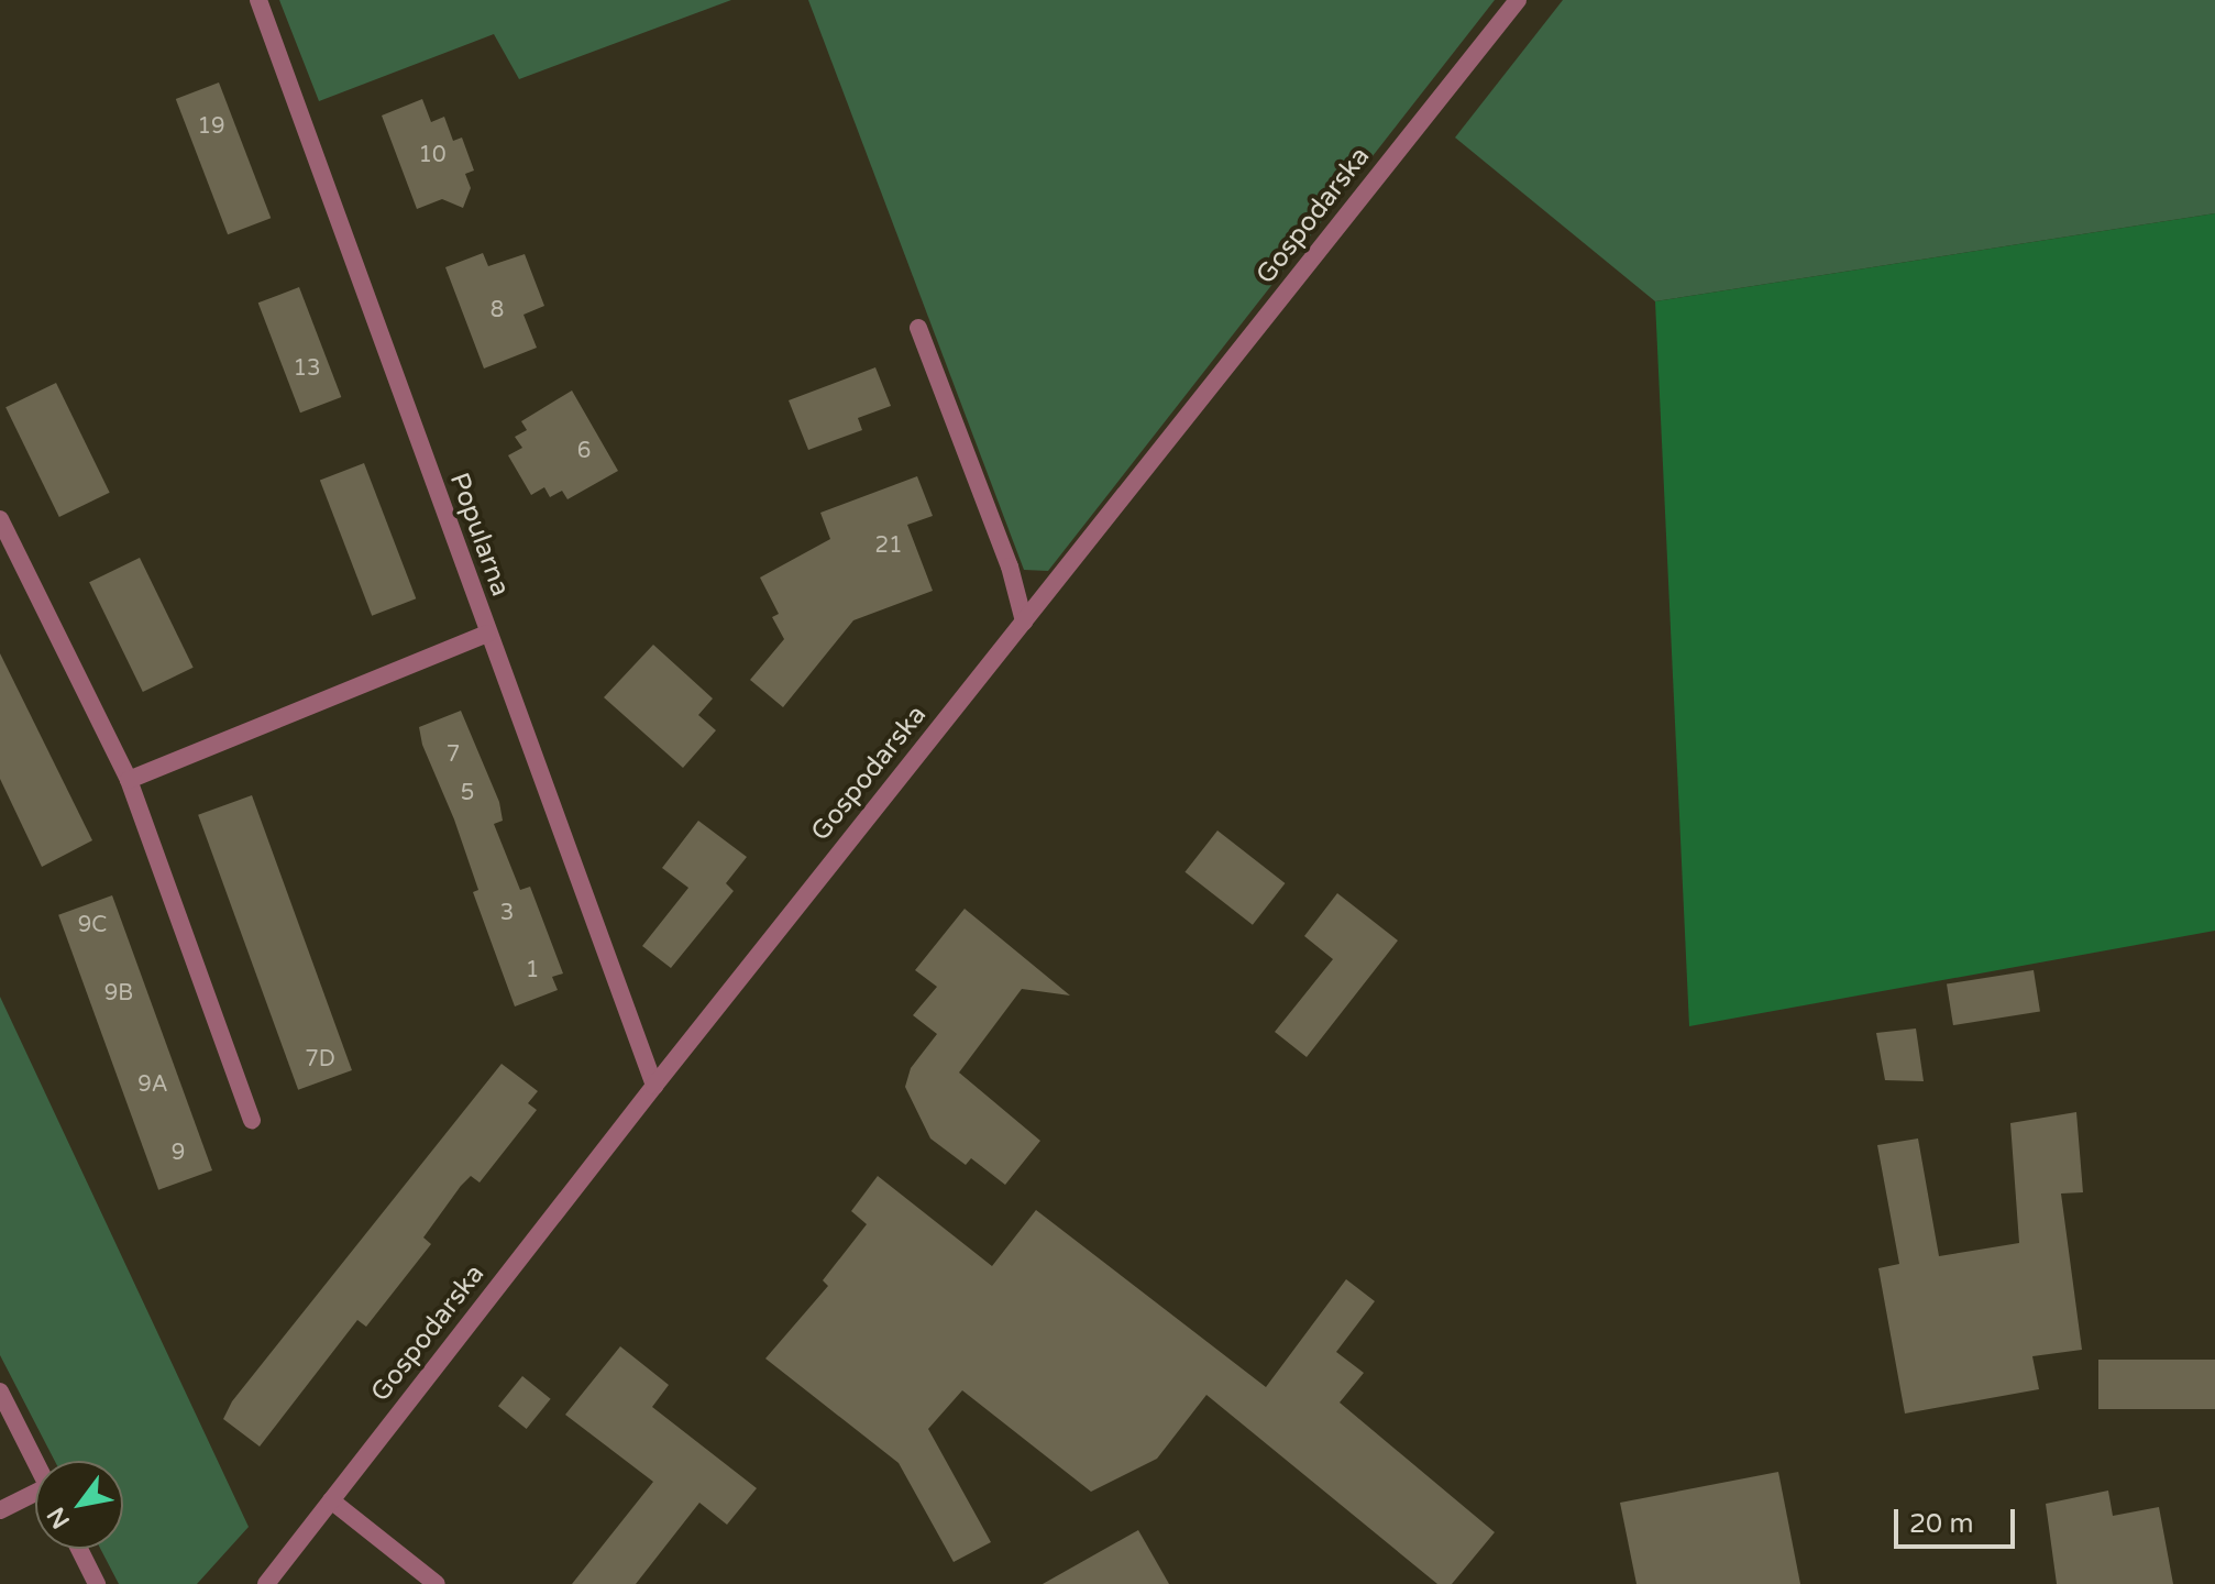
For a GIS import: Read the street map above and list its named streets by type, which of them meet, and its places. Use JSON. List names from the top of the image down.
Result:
{
  "streets": {
    "street": ["Gospodarska", "Popularna"]
  },
  "crossings": [
    ["Gospodarska", "Popularna"]
  ],
  "house_numbers": [
    "19",
    "10",
    "8",
    "13",
    "6",
    "21",
    "7",
    "5",
    "3",
    "9C",
    "1",
    "9B",
    "7D",
    "9A",
    "9"
  ],
  "scale_bar": "20 m",
  "north": "bottom left"
}
